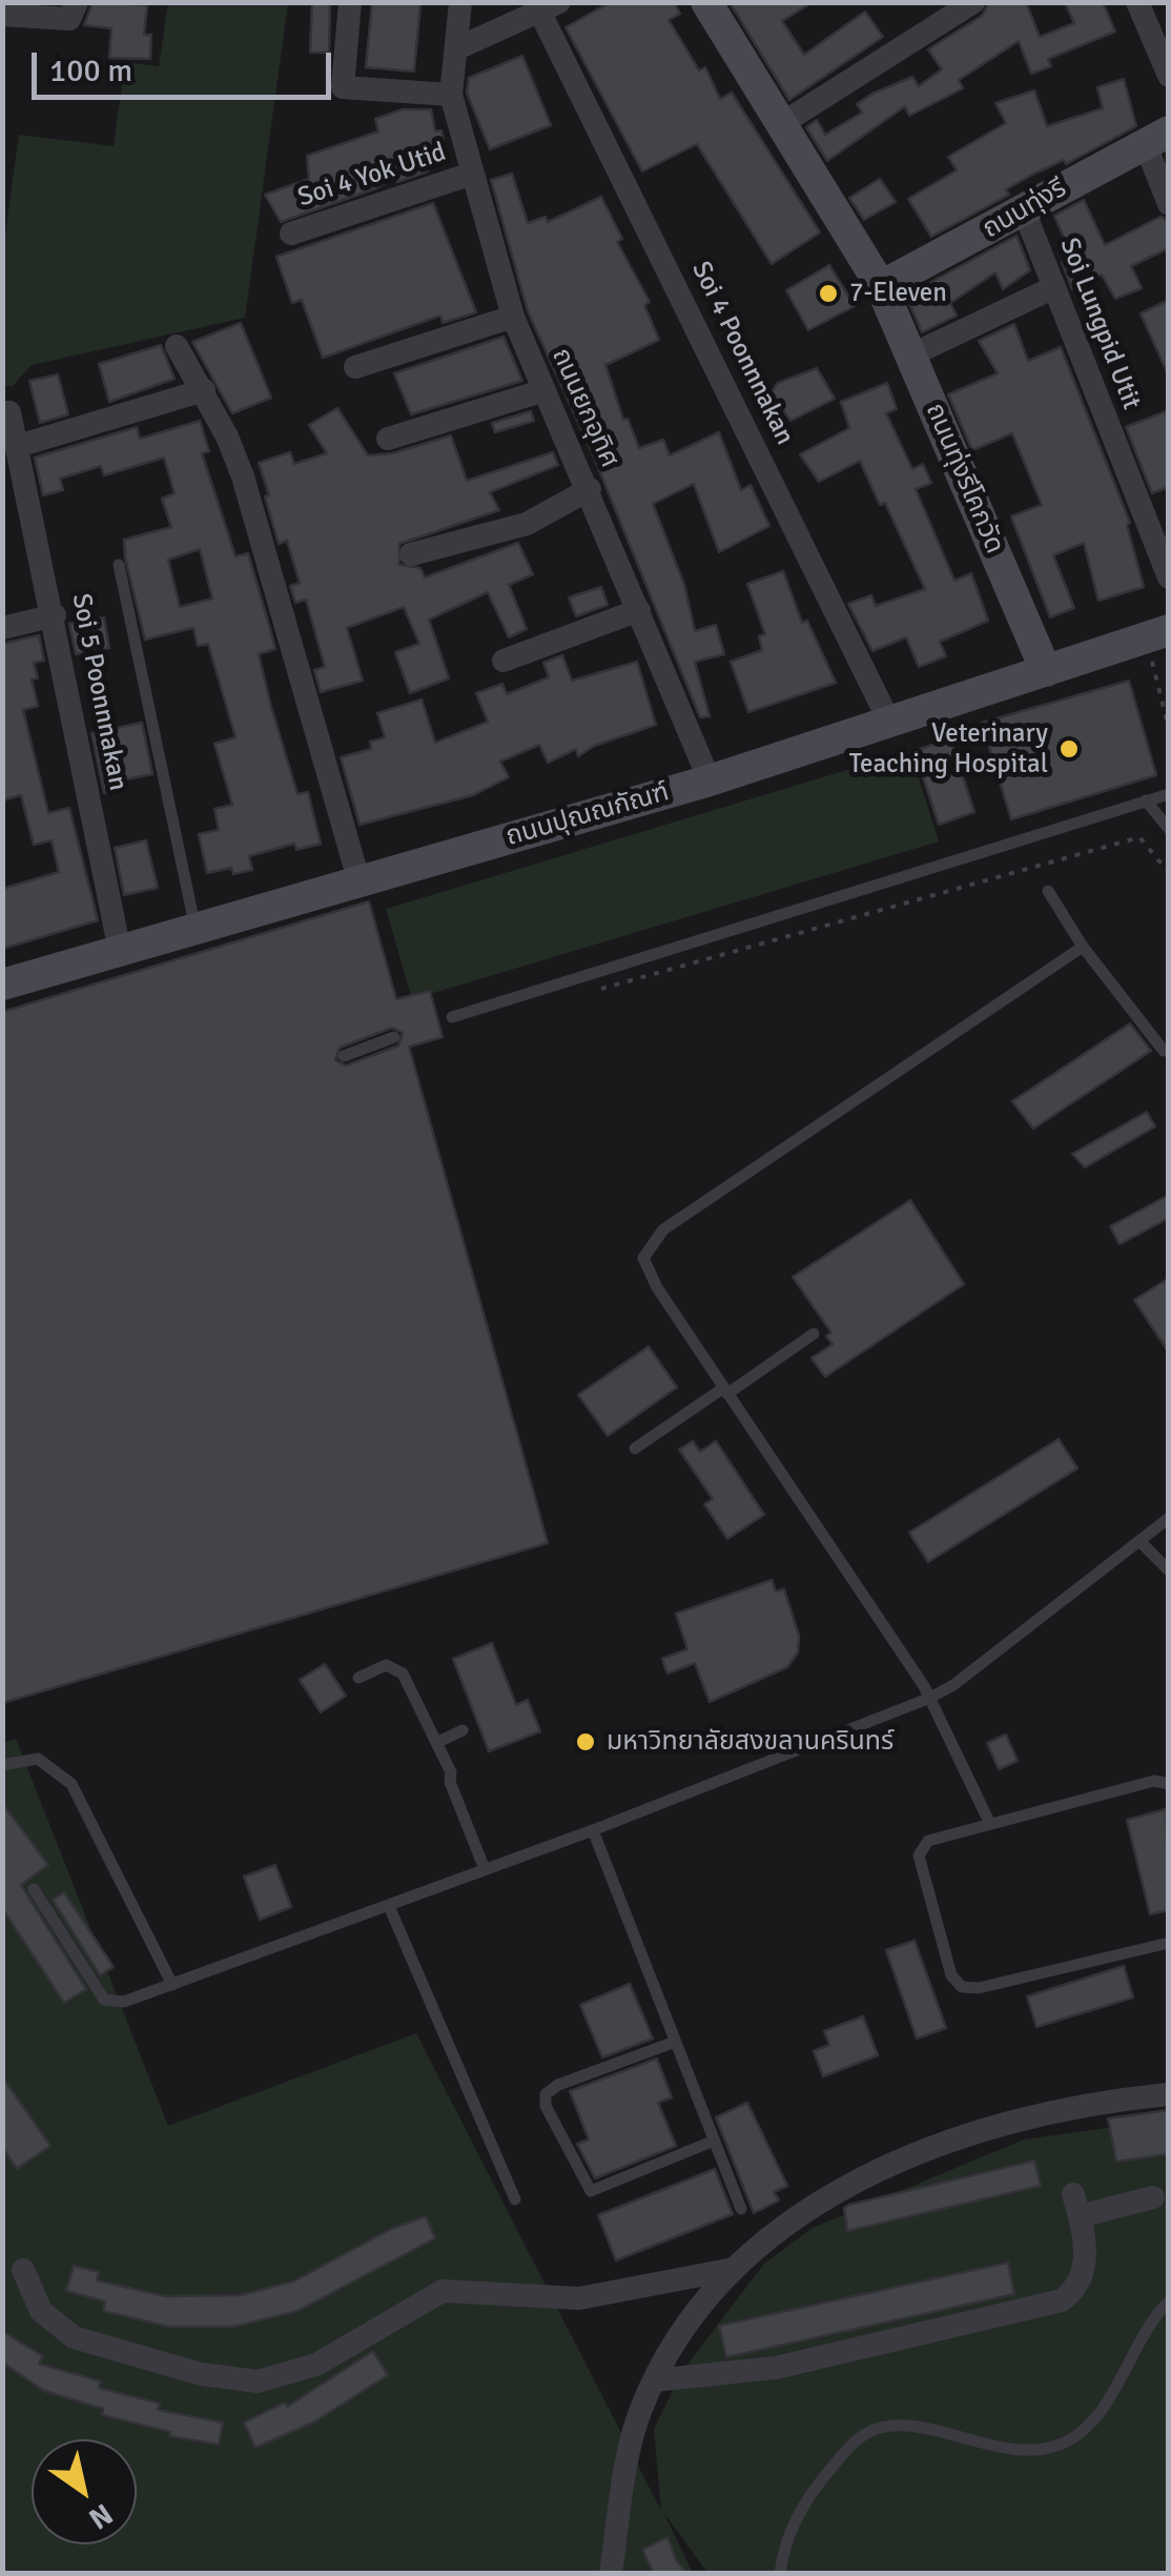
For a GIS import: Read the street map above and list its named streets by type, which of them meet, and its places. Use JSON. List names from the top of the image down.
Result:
{
  "streets": {
    "street": [
      "Soi 4 Yok Utid",
      "ถนนทุ่งรี",
      "Soi Lungpid Utit",
      "Soi 4 Poonnnakan",
      "ถนนยกอุทิศ",
      "ถนนทุ่งรีโคกวัด",
      "Soi 5 Poonnnakan",
      "ถนนปุณณกัณฑ์"
    ]
  },
  "crossings": [
    ["Soi 4 Yok Utid", "ถนนยกอุทิศ"],
    ["ถนนทุ่งรี", "Soi Lungpid Utit"],
    ["ถนนทุ่งรี", "ถนนทุ่งรีโคกวัด"],
    ["Soi 4 Poonnnakan", "ถนนปุณณกัณฑ์"],
    ["ถนนยกอุทิศ", "ถนนปุณณกัณฑ์"],
    ["ถนนทุ่งรีโคกวัด", "ถนนปุณณกัณฑ์"],
    ["Soi 5 Poonnnakan", "ถนนปุณณกัณฑ์"]
  ],
  "places": ["7-Eleven", "Veterinary Teaching Hospital", "มหาวิทยาลัยสงขลานครินทร์"],
  "scale_bar": "100 m",
  "north": "bottom right"
}
